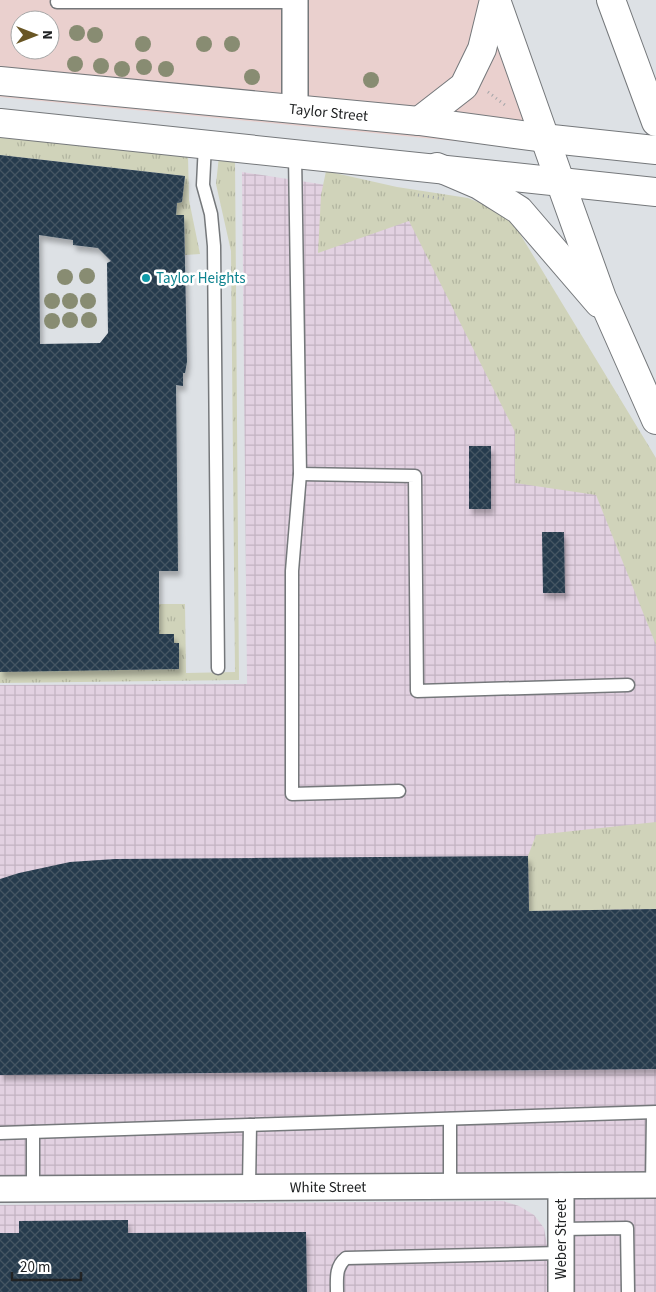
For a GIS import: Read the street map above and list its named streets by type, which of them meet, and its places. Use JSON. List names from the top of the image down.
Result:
{
  "streets": {
    "main road": ["Taylor Street"],
    "street": ["White Street", "Weber Street"]
  },
  "crossings": [
    ["White Street", "Weber Street"]
  ],
  "places": ["Taylor Heights"],
  "scale_bar": "20 m",
  "north": "right"
}
